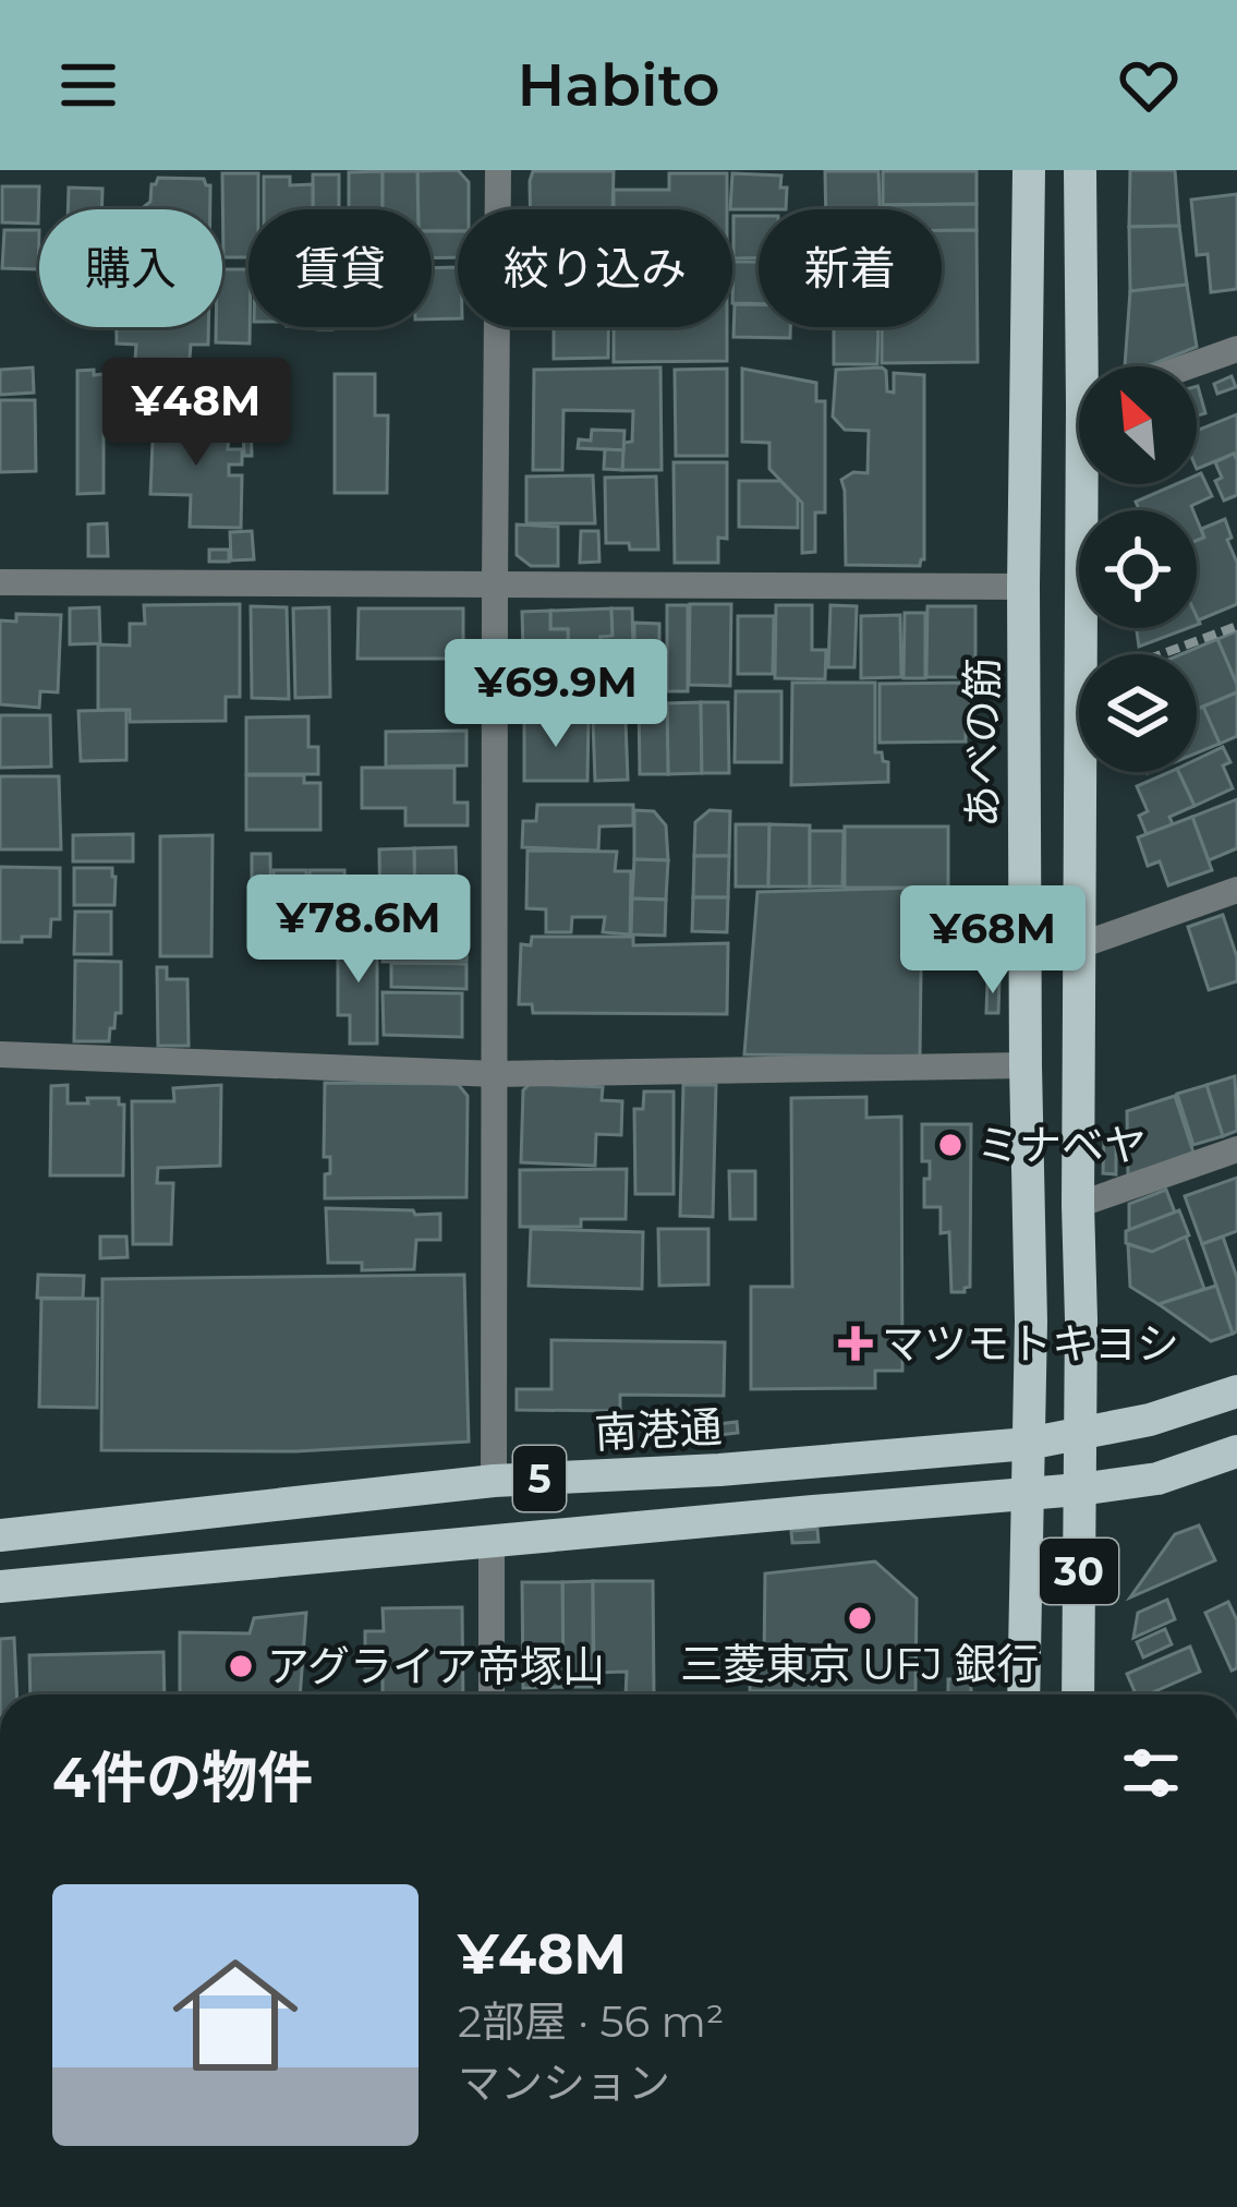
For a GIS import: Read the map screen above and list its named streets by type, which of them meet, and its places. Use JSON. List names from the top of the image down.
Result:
{
  "streets": {
    "main road": [
      "あべの筋",
      "南港通",
      "5",
      "30"
    ]
  },
  "crossings": [
    ["あべの筋", "南港通"],
    ["あべの筋", "5"],
    ["南港通", "30"],
    ["5", "30"]
  ],
  "places": {
    "other": ["ミナベヤ", "三菱東京 UFJ 銀行", "アグライア帝塚山"],
    "health": ["マツモトキヨシ"]
  },
  "north": "top left",
  "page": {
    "header": "Habito",
    "chip": [
      "購入",
      "賃貸",
      "絞り込み",
      "新着"
    ],
    "price": [
      "¥48M",
      "¥69.9M",
      "¥78.6M",
      "¥68M"
    ],
    "heading": "4件の物件",
    "list": [
      {
        "name": "¥48M",
        "note": "2部屋 · 56 m² · マンション"
      }
    ]
  }
}
